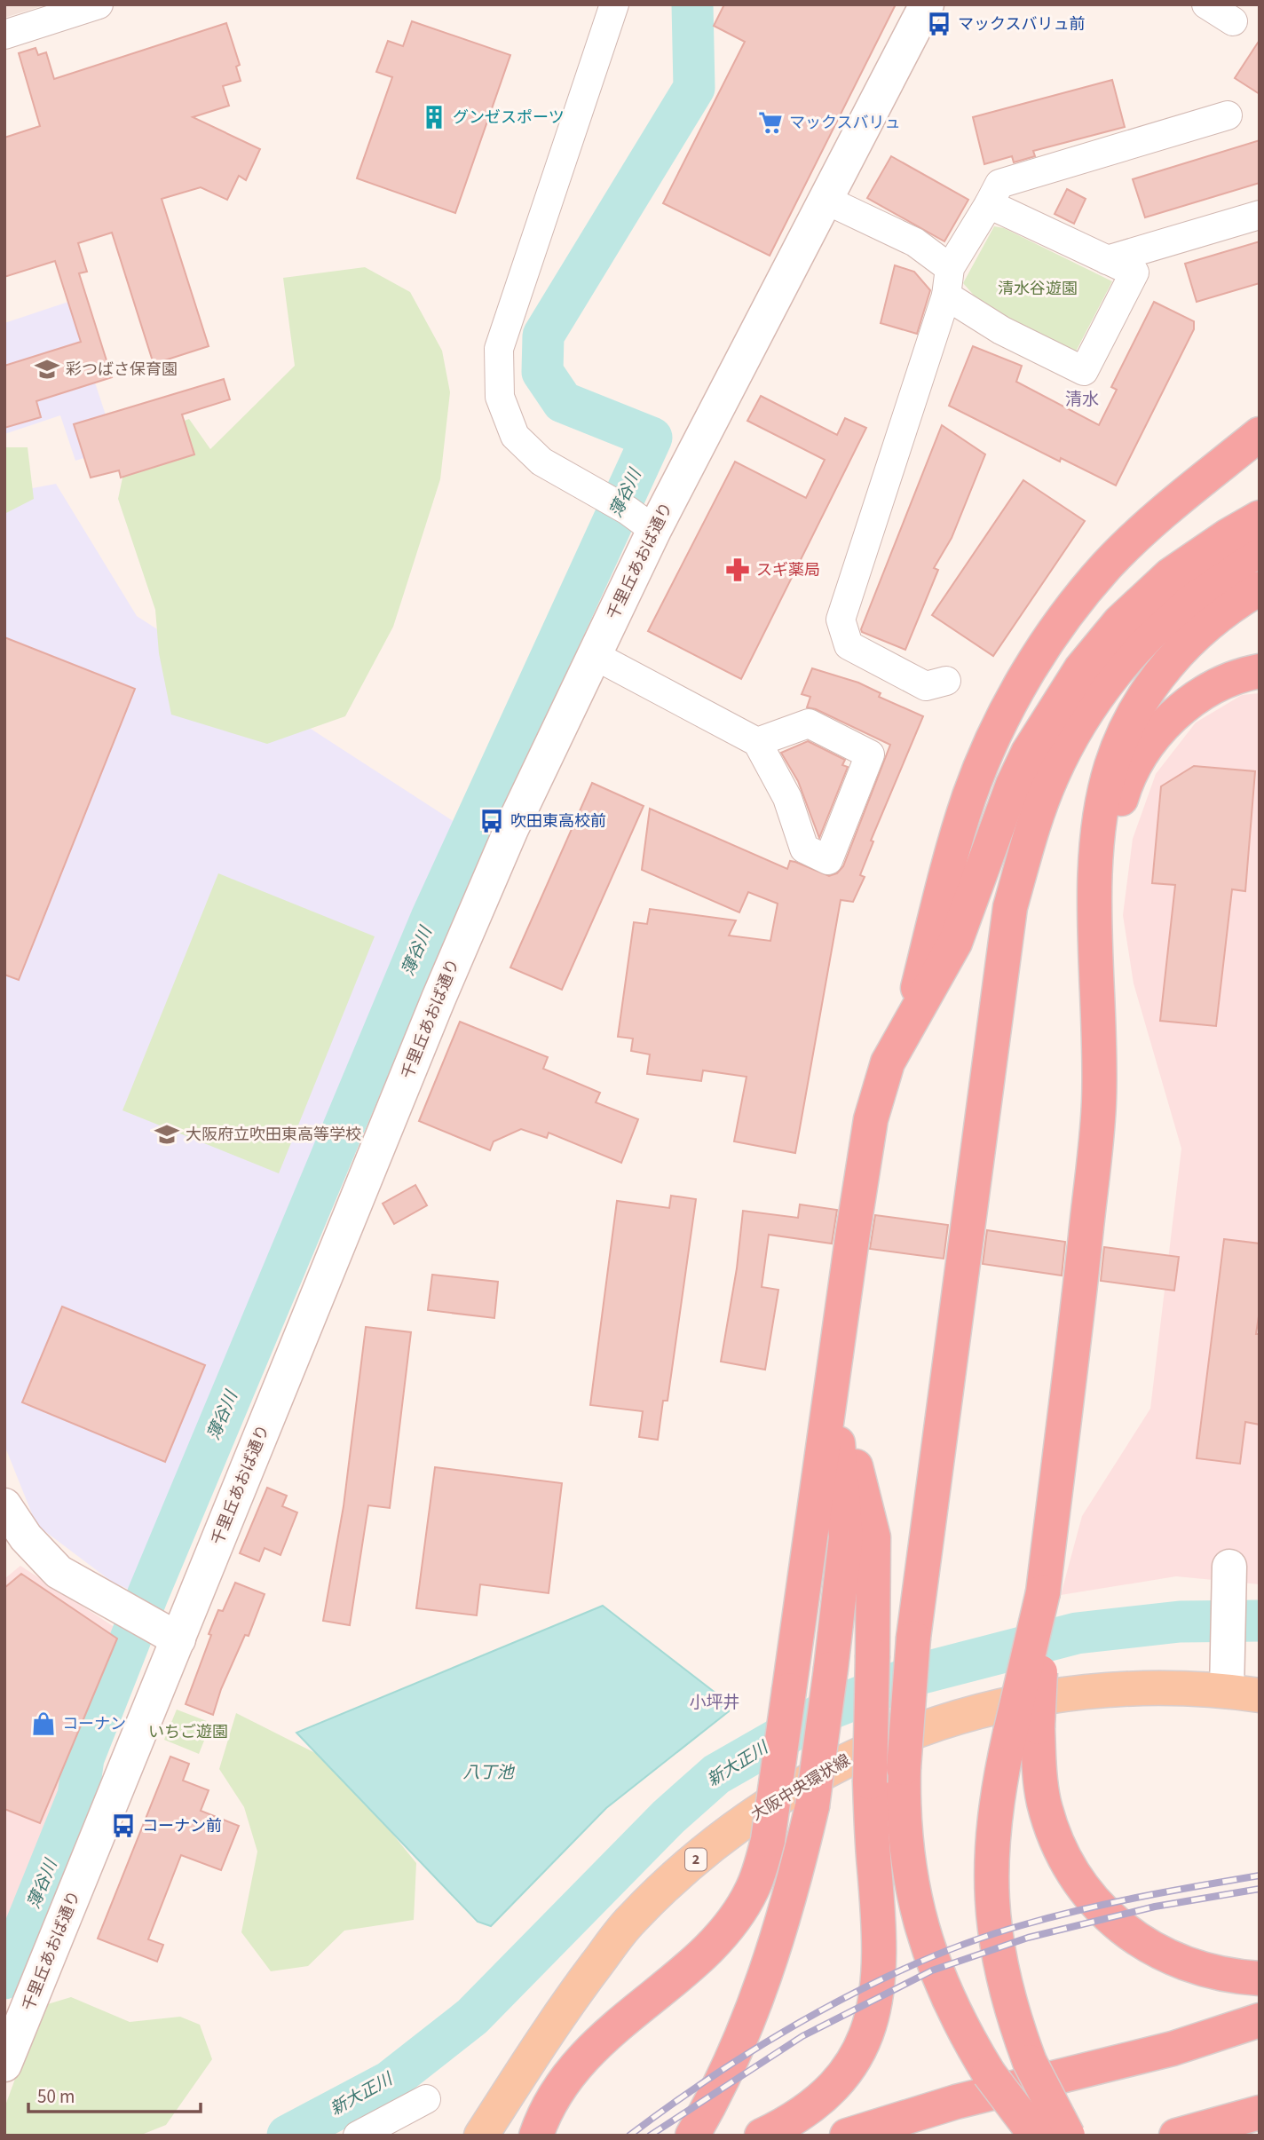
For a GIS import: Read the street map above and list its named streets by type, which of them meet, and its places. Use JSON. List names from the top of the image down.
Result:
{
  "streets": {
    "main road": ["大阪中央環状線", "2"],
    "street": ["千里丘あおば通り"]
  },
  "districts": ["清水", "小坪井"],
  "water": ["薄谷川", "新大正川", "八丁池"],
  "parks": ["清水谷遊園", "いちご遊園"],
  "places": {
    "bus stop": ["マックスバリュ前", "吹田東高校前", "コーナン前"],
    "building": ["グンゼスポーツ"],
    "supermarket": ["マックスバリュ"],
    "school or university": ["彩つばさ保育園", "大阪府立吹田東高等学校"],
    "pharmacy": ["スギ薬局"],
    "shop": ["コーナン"]
  },
  "scale_bar": "50 m"
}
